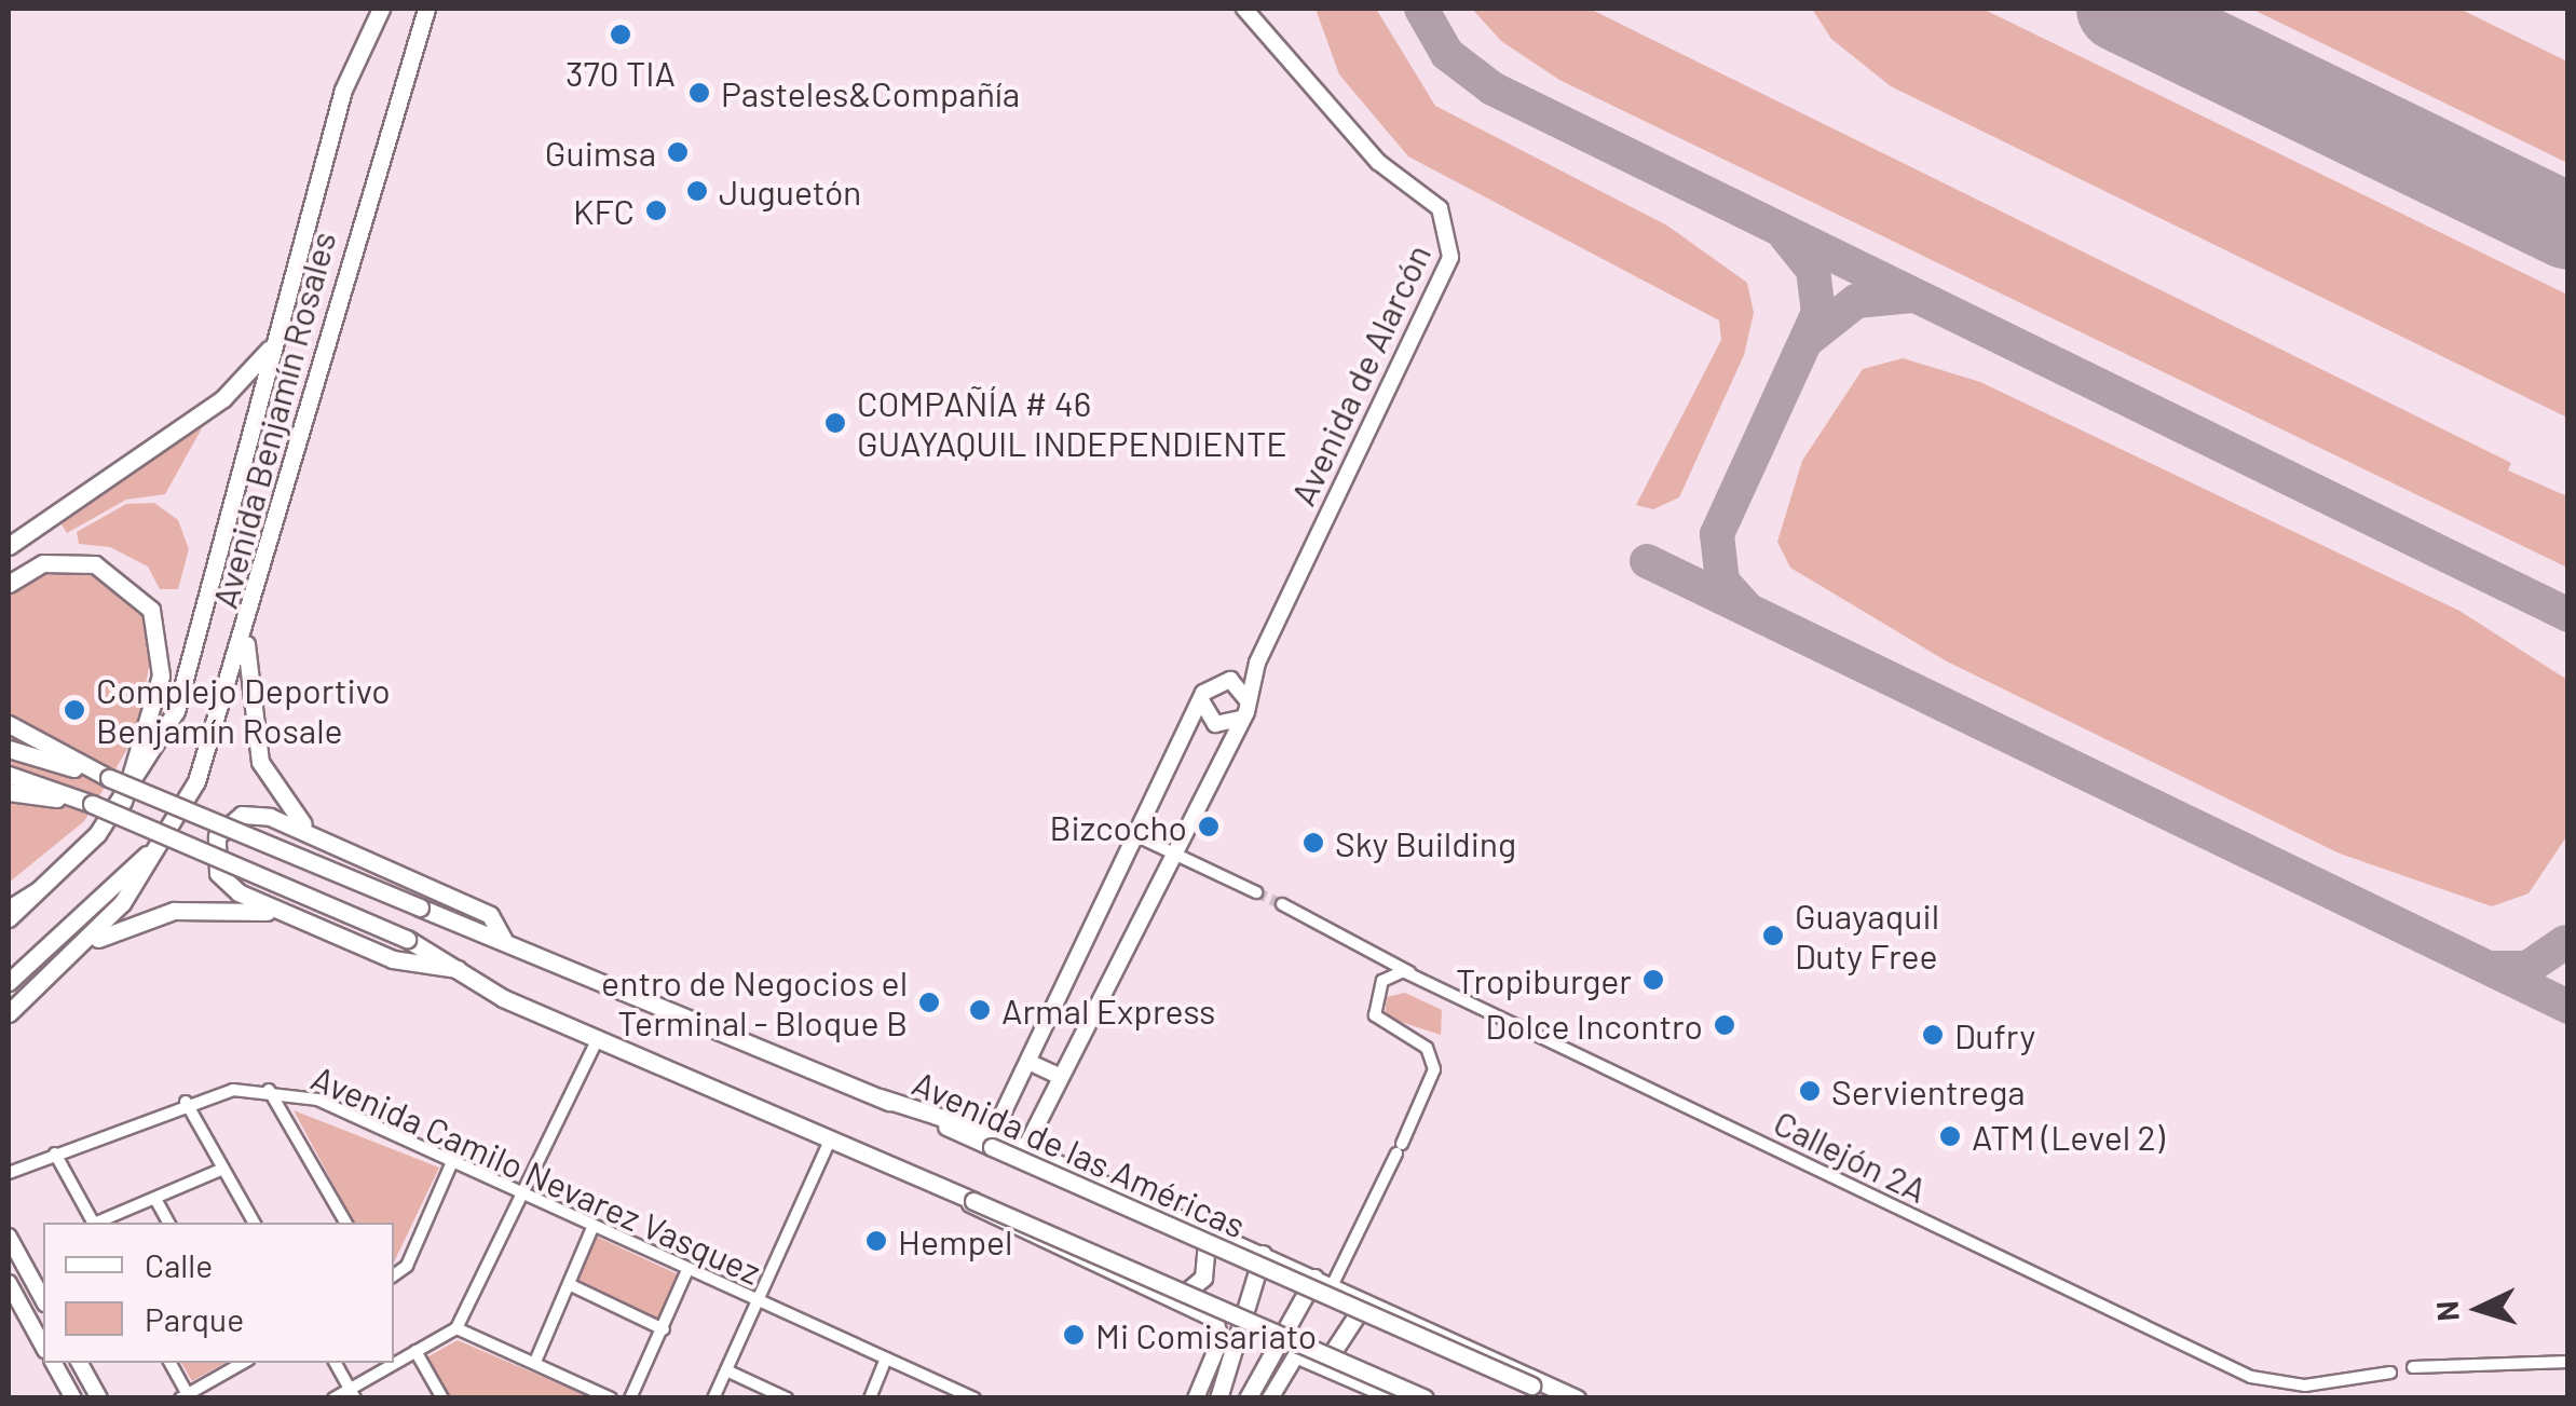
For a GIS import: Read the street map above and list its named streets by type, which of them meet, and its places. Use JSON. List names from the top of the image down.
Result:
{
  "streets": {
    "main road": ["Avenida de Alarcón", "Avenida Benjamín Rosales", "Avenida de las Américas"],
    "street": ["Callejón 2A", "Avenida Camilo Nevarez Vasquez"]
  },
  "places": [
    "370 TIA",
    "Pasteles&Compañía",
    "Guimsa",
    "Juguetón",
    "KFC",
    "COMPAÑÍA # 46 GUAYAQUIL INDEPENDIENTE",
    "Complejo Deportivo Benjamín Rosale",
    "Bizcocho",
    "Sky Building",
    "Guayaquil Duty Free",
    "Tropiburger",
    "entro de Negocios el Terminal - Bloque B",
    "Armal Express",
    "Dolce Incontro",
    "Dufry",
    "Servientrega",
    "ATM (Level 2)",
    "Hempel",
    "Mi Comisariato"
  ],
  "legend": ["Calle", "Parque"],
  "north": "left"
}
